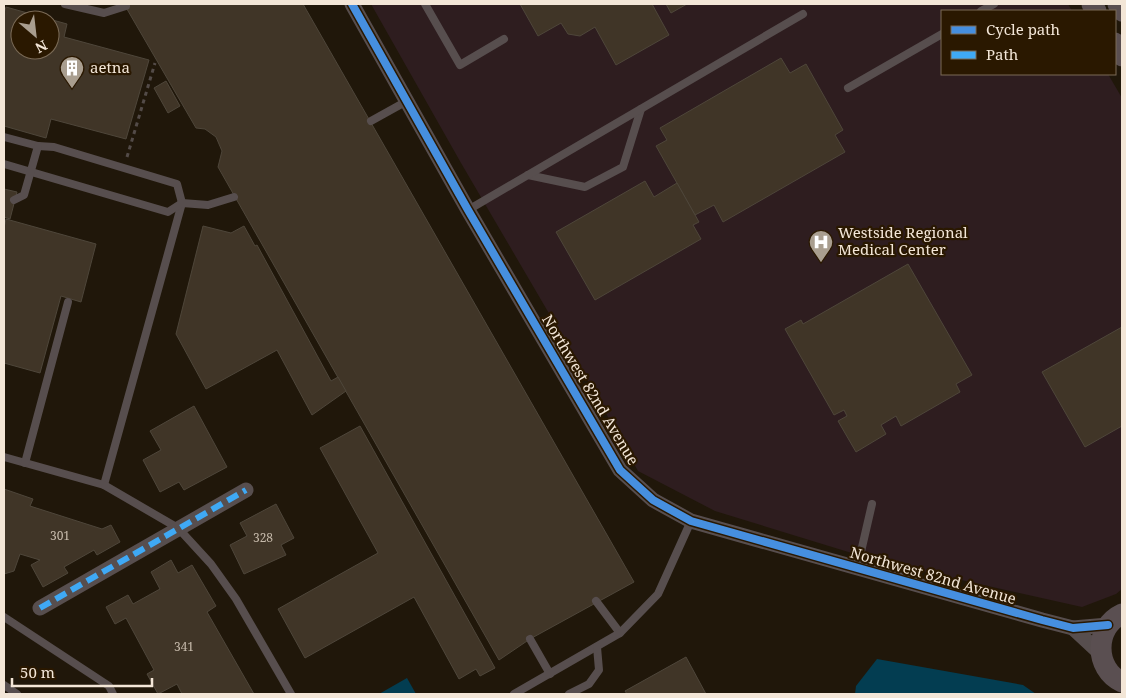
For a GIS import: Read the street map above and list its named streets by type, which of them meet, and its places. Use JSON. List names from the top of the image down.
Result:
{
  "streets": {
    "street": ["Northwest 82nd Avenue"]
  },
  "places": {
    "building": ["aetna"],
    "hospital": ["Westside Regional Medical Center"]
  },
  "house_numbers": ["301", "328", "341"],
  "legend": ["Cycle path", "Path"],
  "scale_bar": "50 m",
  "north": "bottom right"
}
